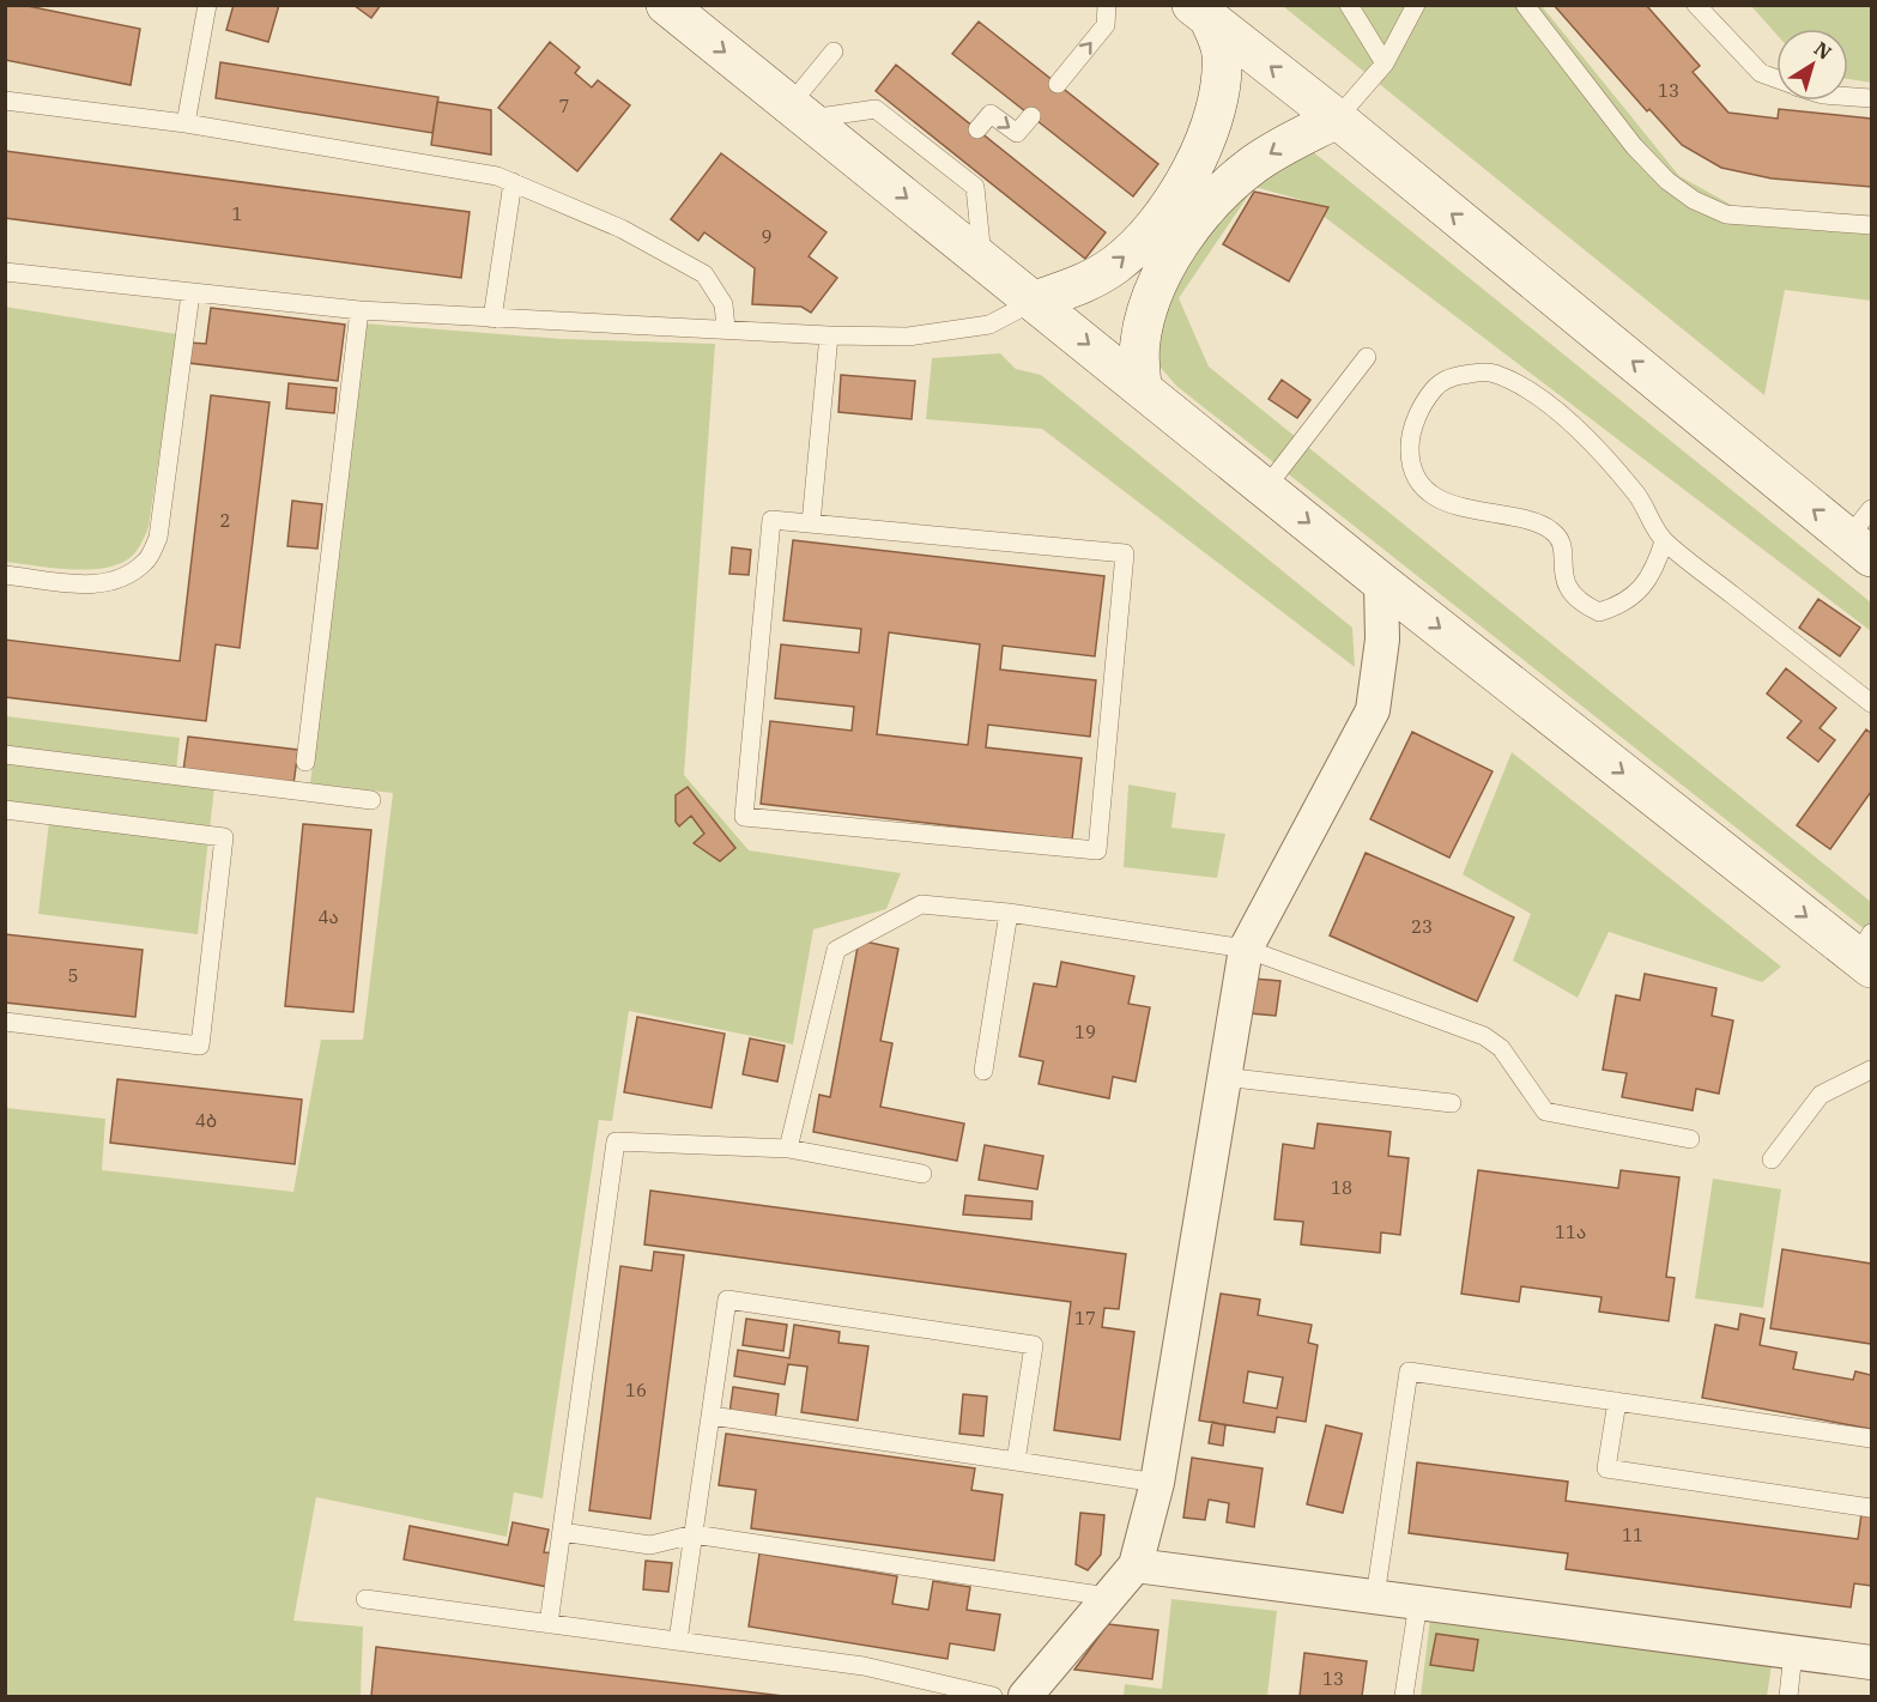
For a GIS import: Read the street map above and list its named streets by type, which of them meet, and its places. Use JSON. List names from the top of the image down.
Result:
{
  "house_numbers": [
    "13",
    "7",
    "1",
    "9",
    "2",
    "4ა",
    "23",
    "5",
    "19",
    "4ბ",
    "18",
    "11ა",
    "17",
    "16",
    "11",
    "13"
  ],
  "north": "top right"
}
